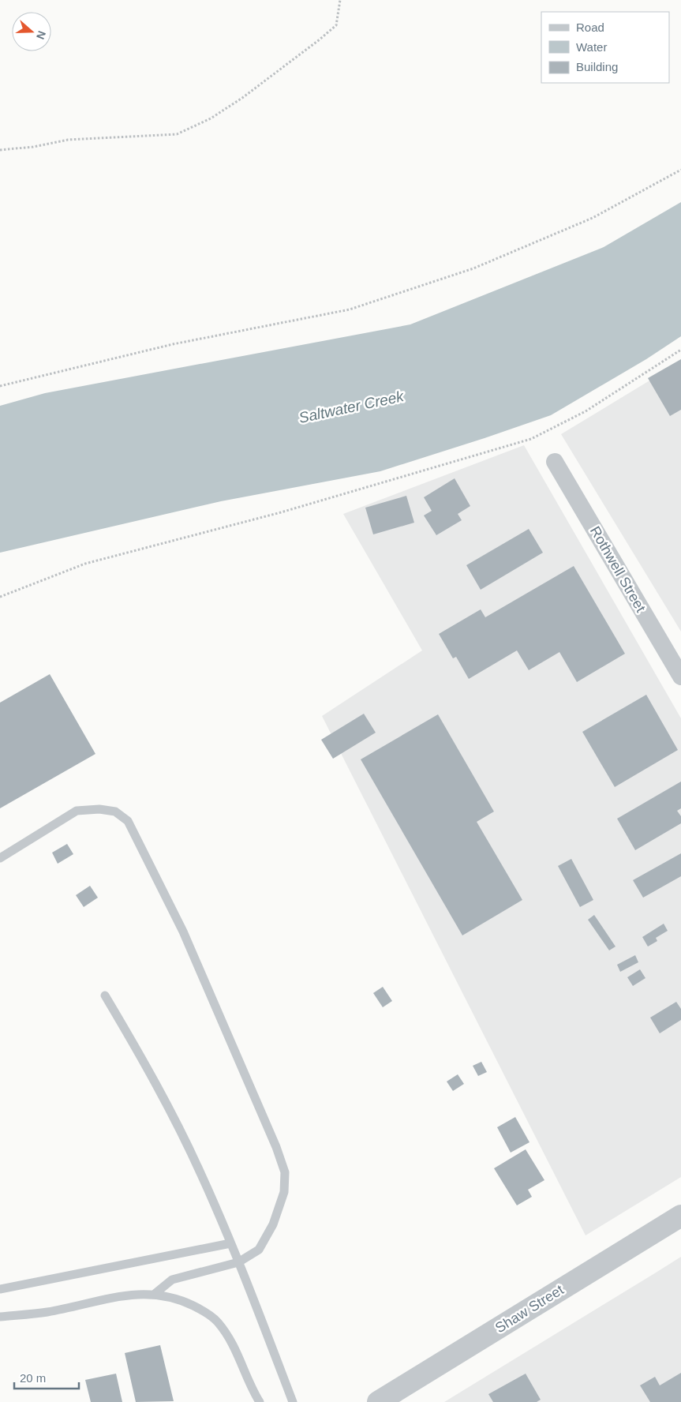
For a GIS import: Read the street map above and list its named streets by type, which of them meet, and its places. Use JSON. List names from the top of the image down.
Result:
{
  "streets": {
    "street": ["Rothwell Street", "Shaw Street"]
  },
  "water": ["Saltwater Creek"],
  "legend": ["Road", "Water", "Building"],
  "scale_bar": "20 m",
  "north": "right"
}
